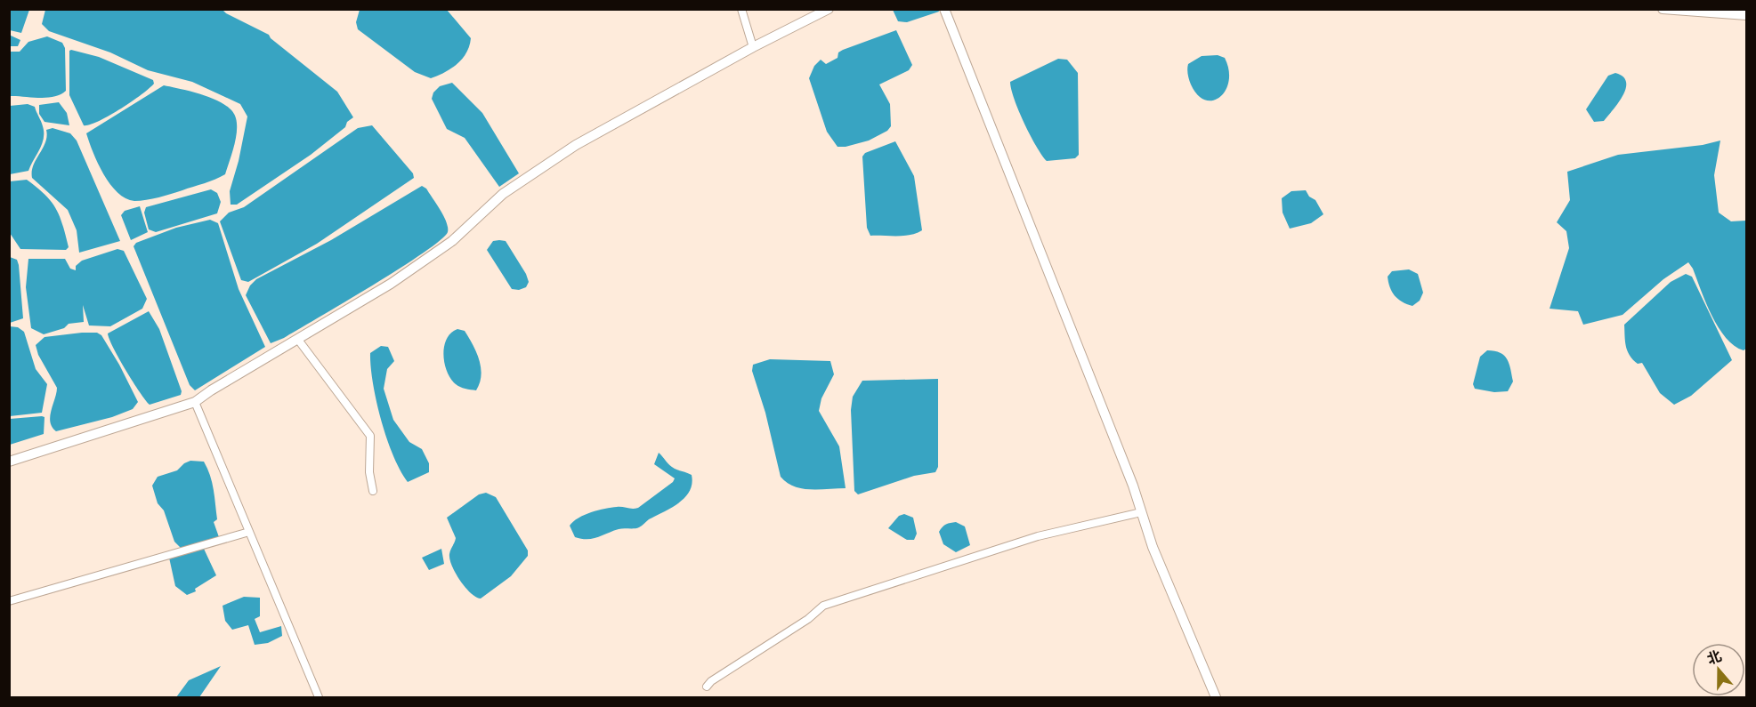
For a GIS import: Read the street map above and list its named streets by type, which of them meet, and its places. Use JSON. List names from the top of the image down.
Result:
{
  "north": "top"
}
